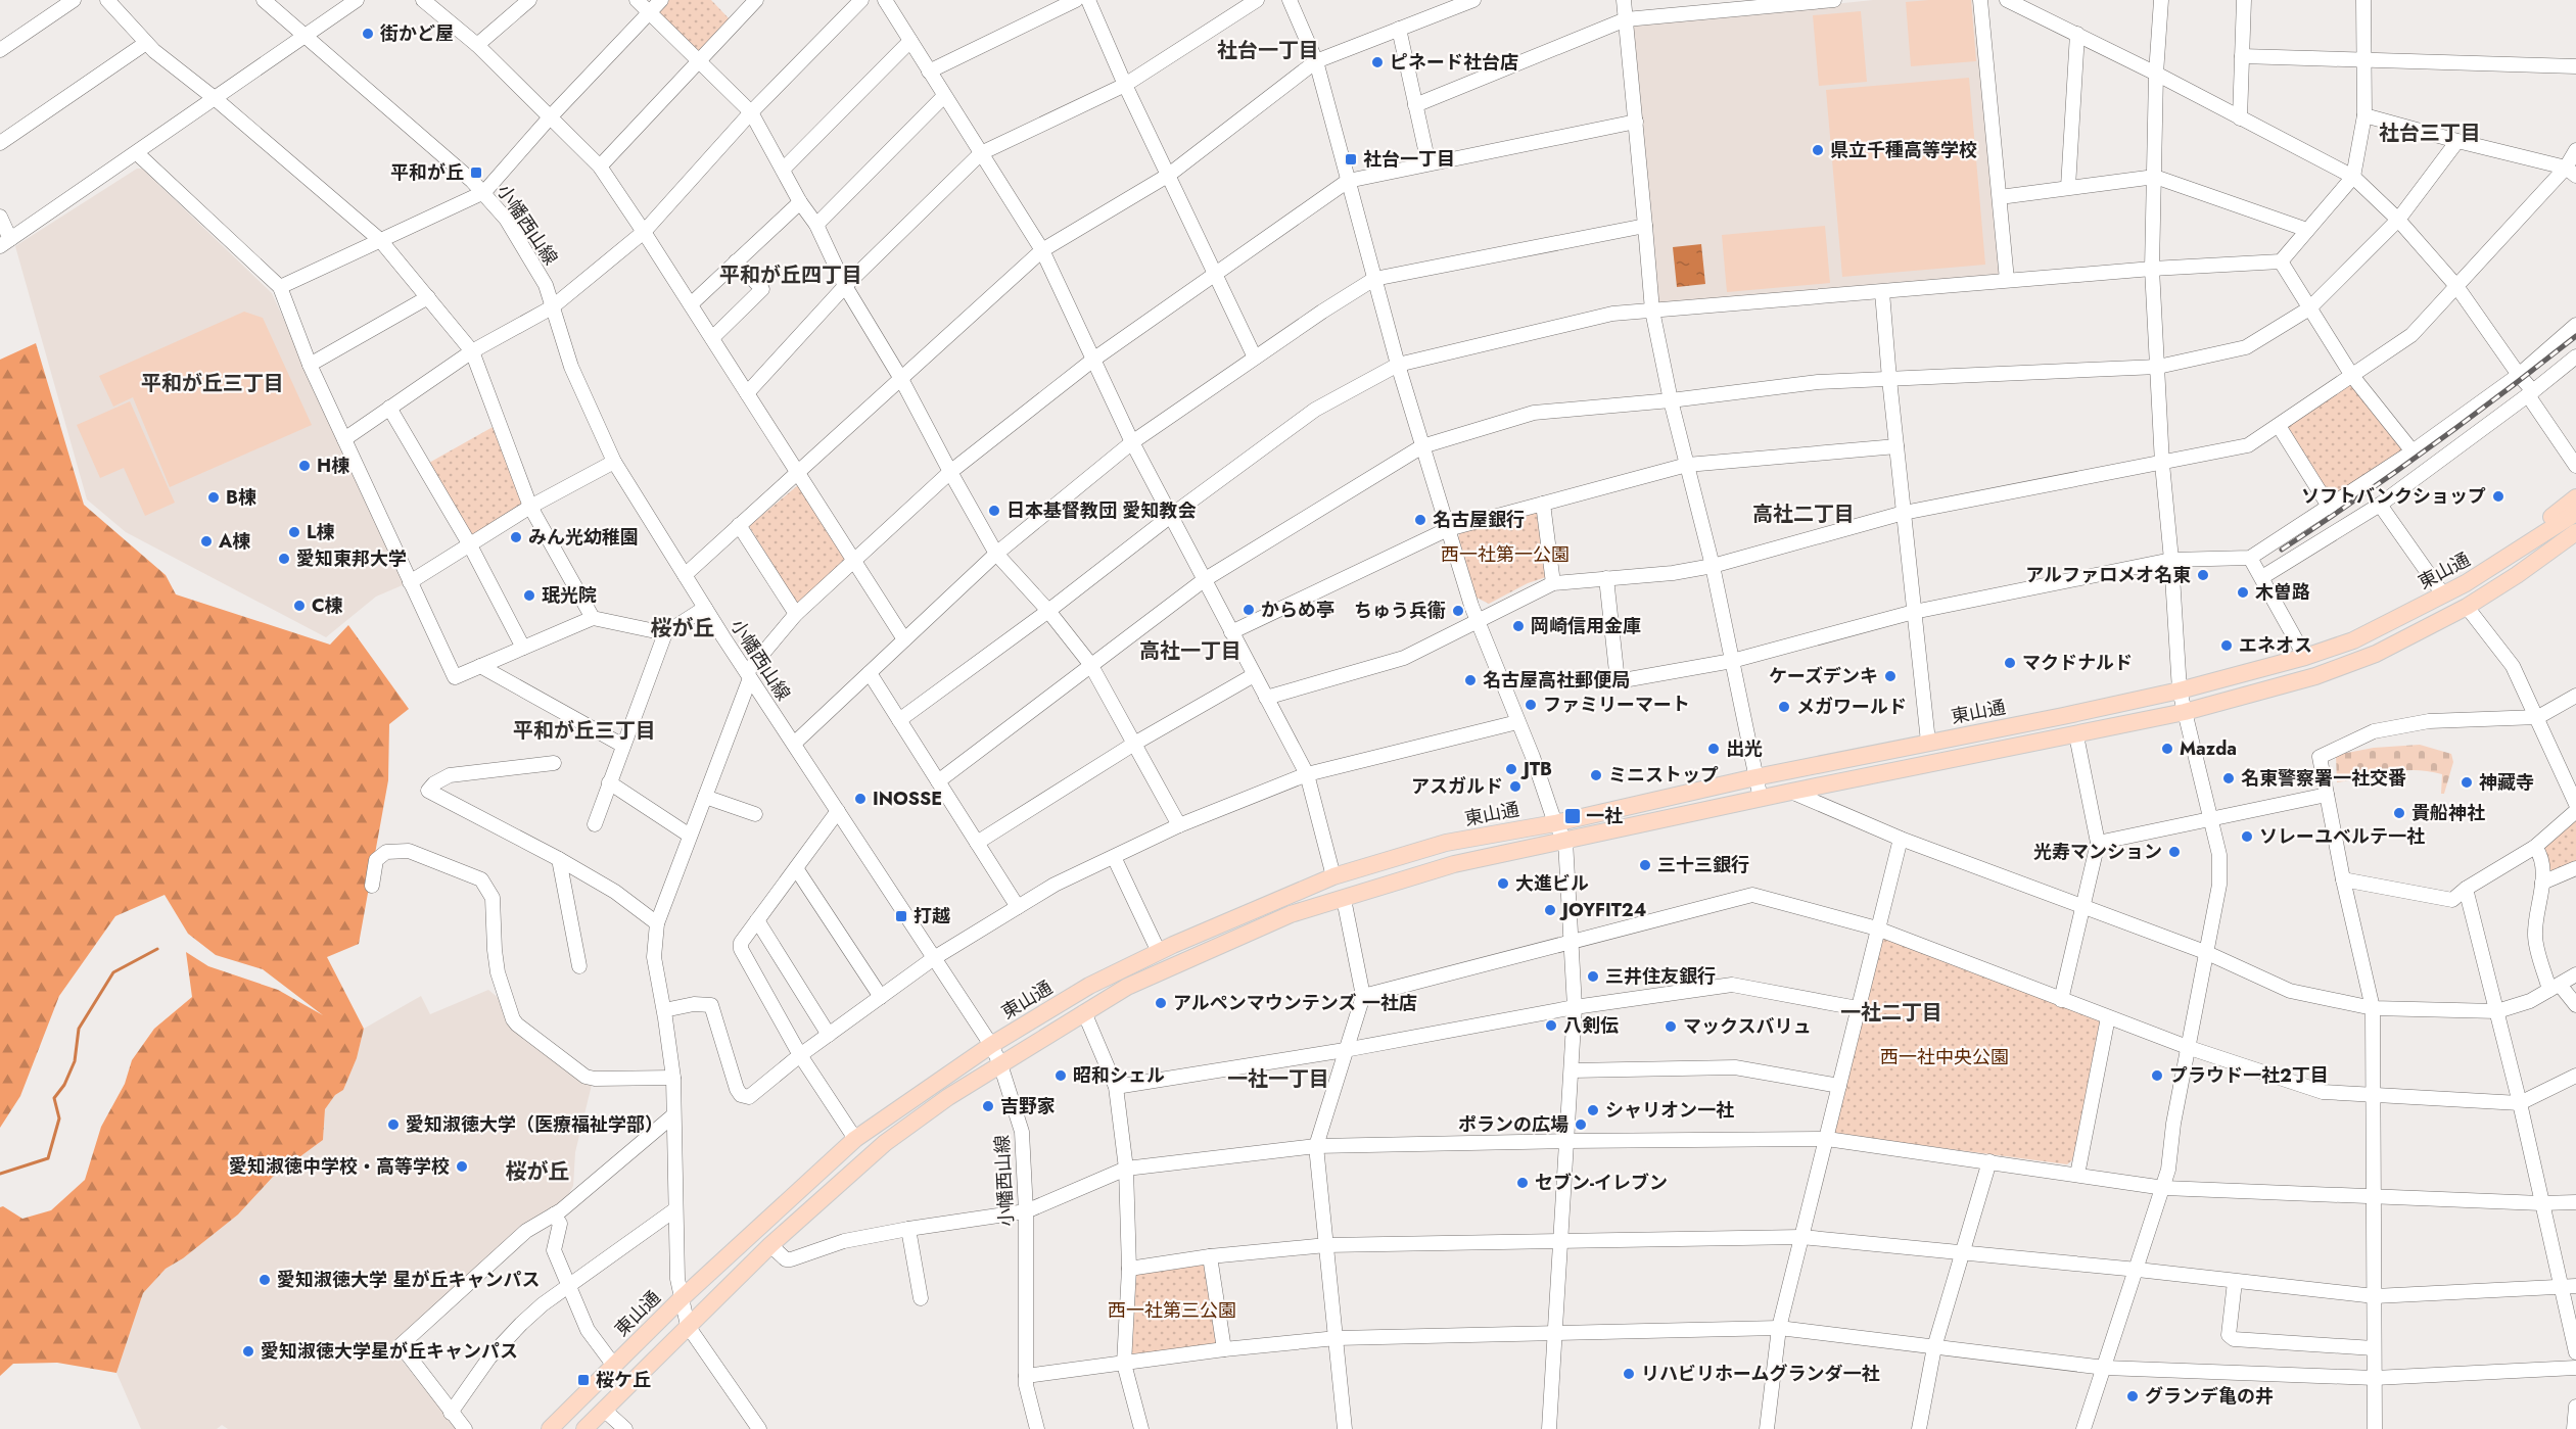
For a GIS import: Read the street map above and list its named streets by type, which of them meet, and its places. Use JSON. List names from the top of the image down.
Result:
{
  "streets": {
    "main road": ["東山通"],
    "street": ["小幡西山線"]
  },
  "crossings": [
    ["小幡西山線", "東山通"]
  ],
  "districts": [
    "社台一丁目",
    "社台三丁目",
    "平和が丘四丁目",
    "平和が丘三丁目",
    "高社二丁目",
    "桜が丘",
    "高社一丁目",
    "平和が丘三丁目",
    "一社二丁目",
    "一社一丁目",
    "桜が丘"
  ],
  "parks": ["西一社第一公園", "西一社中央公園", "西一社第三公園"],
  "places": {
    "other": [
      "街かど屋",
      "ピネード社台店",
      "県立千種高等学校",
      "H棟",
      "ソフトバンクショップ",
      "B棟",
      "日本基督教団 愛知教会",
      "名古屋銀行",
      "L棟",
      "みん光幼稚園",
      "A棟",
      "愛知東邦大学",
      "アルファロメオ名東",
      "木曽路",
      "珉光院",
      "C棟",
      "からめ亭",
      "ちゅう兵衞",
      "岡崎信用金庫",
      "エネオス",
      "マクドナルド",
      "ケーズデンキ",
      "名古屋高社郵便局",
      "ファミリーマート",
      "メガワールド",
      "出光",
      "Mazda",
      "JTB",
      "ミニストップ",
      "名東警察署一社交番",
      "神藏寺",
      "アスガルド",
      "INOSSE",
      "貴船神社",
      "ソレーユベルテ一社",
      "光寿マンション",
      "三十三銀行",
      "大進ビル",
      "JOYFIT24",
      "三井住友銀行",
      "アルペンマウンテンズ 一社店",
      "八剣伝",
      "マックスバリュ",
      "昭和シェル",
      "プラウド一社2丁目",
      "吉野家",
      "シャリオン一社",
      "愛知淑徳大学（医療福祉学部）",
      "ポランの広場",
      "愛知淑徳中学校・高等学校",
      "セブン-イレブン",
      "愛知淑徳大学 星が丘キャンパス",
      "愛知淑徳大学星が丘キャンパス",
      "リハビリホームグランダ一社",
      "グランデ亀の井"
    ],
    "transit": [
      "社台一丁目",
      "平和が丘",
      "一社",
      "打越",
      "桜ケ丘"
    ]
  }
}
